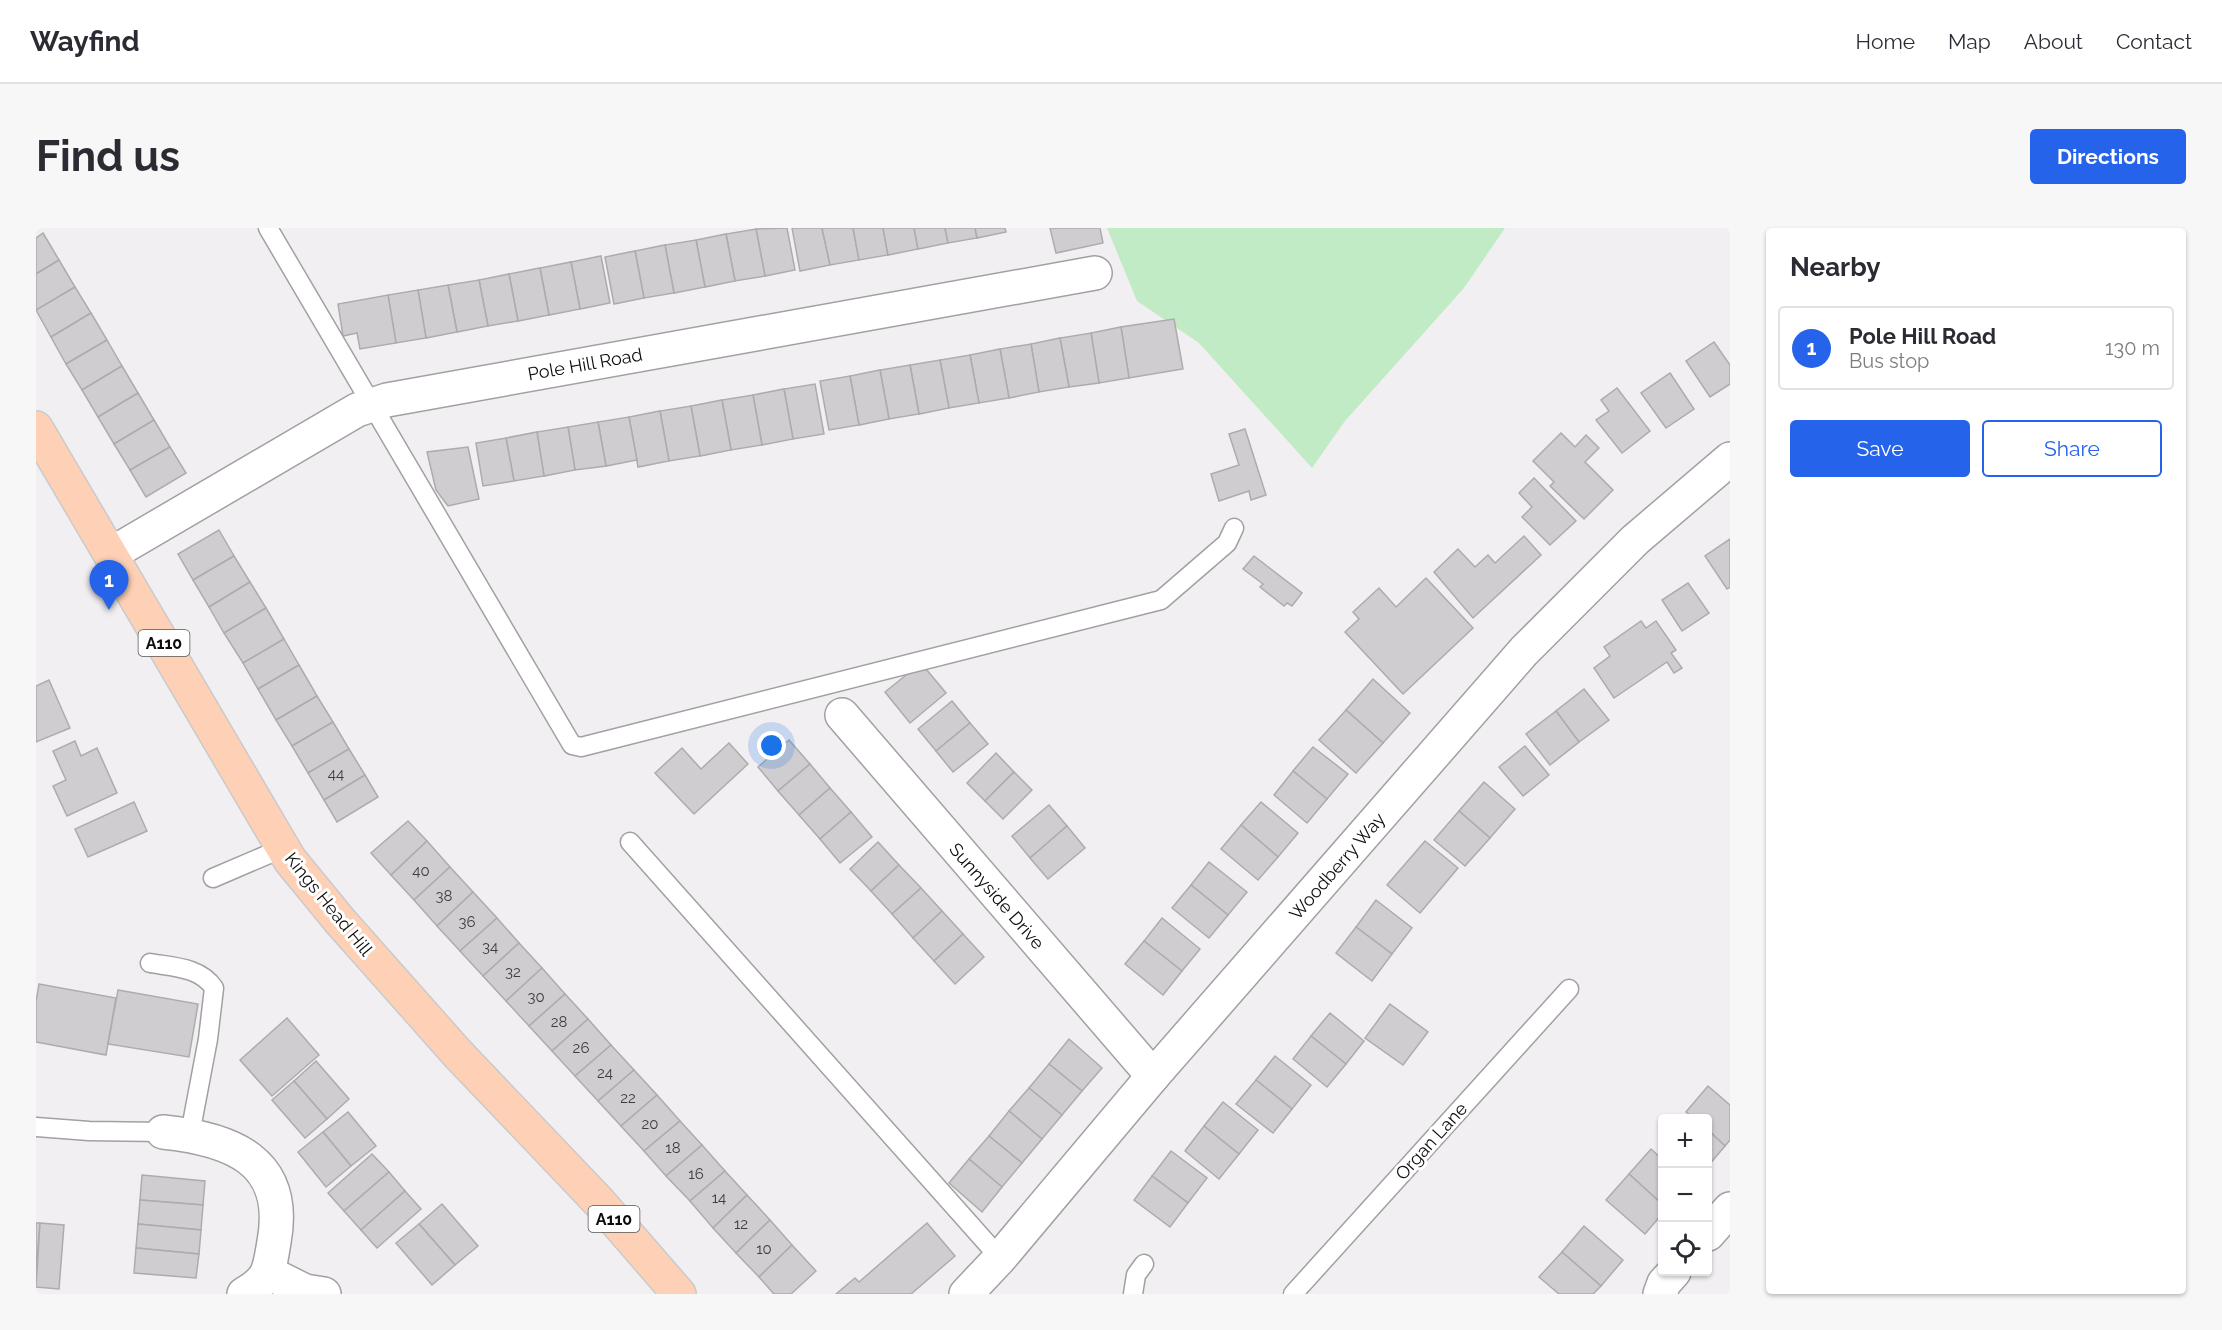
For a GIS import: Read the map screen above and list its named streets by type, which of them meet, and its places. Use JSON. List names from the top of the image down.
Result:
{
  "streets": {
    "main road": ["A110", "Kings Head Hill"],
    "street": ["Pole Hill Road", "Woodberry Way", "Sunnyside Drive"],
    "lane": ["Organ Lane"]
  },
  "crossings": [
    ["Pole Hill Road", "Kings Head Hill"],
    ["Woodberry Way", "Sunnyside Drive"]
  ],
  "house_numbers": [
    "44",
    "40",
    "38",
    "36",
    "34",
    "32",
    "30",
    "28",
    "26",
    "24",
    "22",
    "20",
    "18",
    "16",
    "14",
    "12",
    "10"
  ],
  "page": {
    "header": "Wayfind",
    "nav": [
      "Home",
      "Map",
      "About",
      "Contact"
    ],
    "buttons": [
      "Directions",
      ["Save", "Share"]
    ],
    "title": "Find us",
    "heading": "Nearby",
    "list": [
      {
        "mark": "1",
        "name": "Pole Hill Road",
        "note": "Bus stop",
        "value": "130 m"
      }
    ],
    "pins": "1",
    "map_buttons": ["+", "−"]
  }
}
